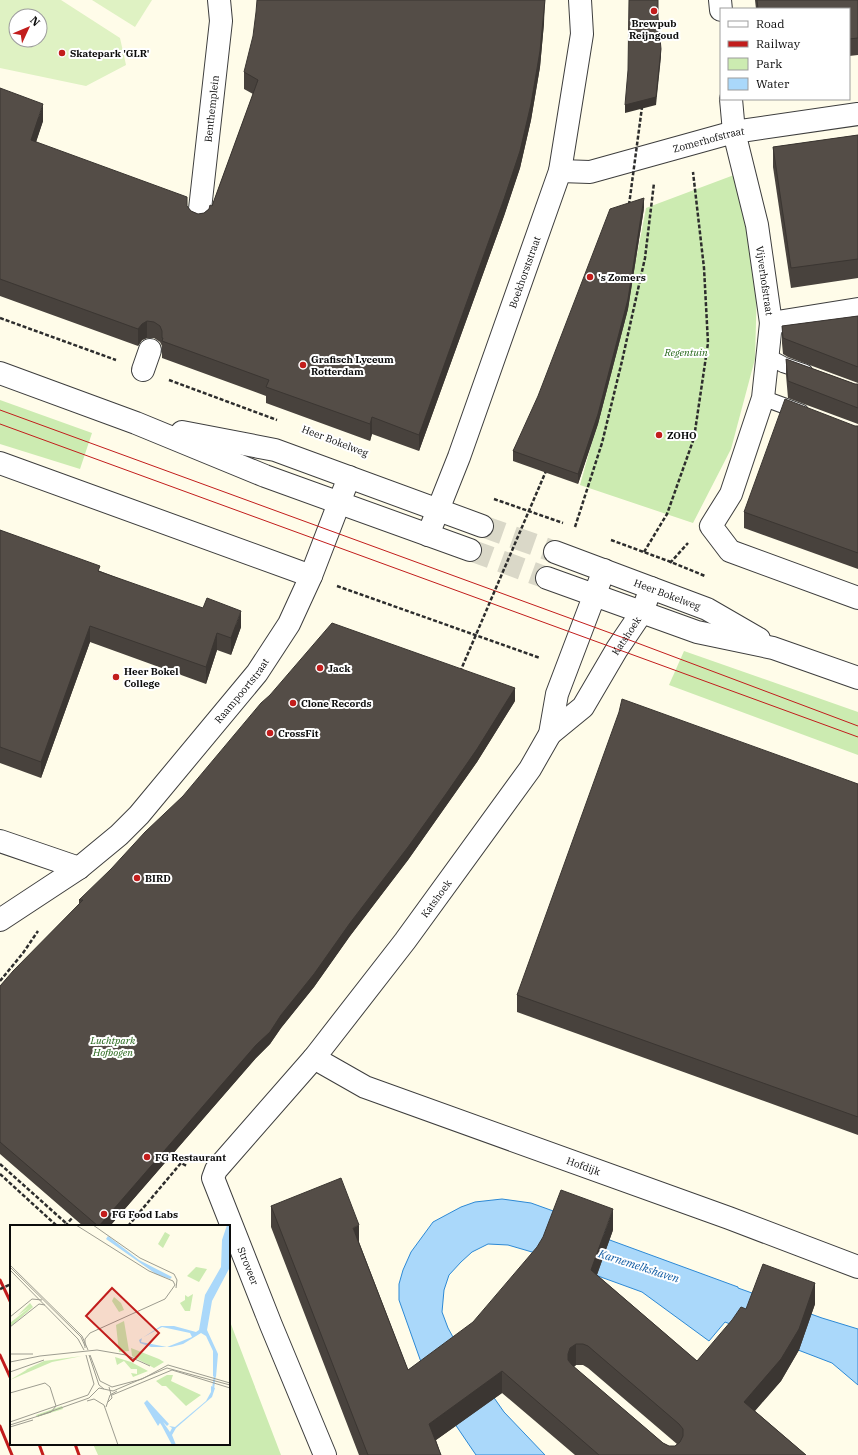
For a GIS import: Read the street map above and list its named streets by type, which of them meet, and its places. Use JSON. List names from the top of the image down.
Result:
{
  "streets": {
    "street": [
      "Benthemplein",
      "Zomerhofstraat",
      "Boekhorststraat",
      "Vijverhofstraat",
      "Heer Bokelweg",
      "Katshoek",
      "Raampoortstraat",
      "Hofdijk",
      "Stroveer"
    ]
  },
  "crossings": [
    ["Zomerhofstraat", "Boekhorststraat"],
    ["Zomerhofstraat", "Vijverhofstraat"],
    ["Heer Bokelweg", "Katshoek"],
    ["Katshoek", "Hofdijk"]
  ],
  "water": ["Karnemelkshaven"],
  "parks": ["Regentuin", "Luchtpark Hofbogen"],
  "places": [
    "Brewpub Reijngoud",
    "Skatepark 'GLR'",
    "'s Zomers",
    "Grafisch Lyceum Rotterdam",
    "ZOHO",
    "Jack",
    "Heer Bokel College",
    "Clone Records",
    "CrossFit",
    "BIRD",
    "FG Restaurant",
    "FG Food Labs"
  ],
  "legend": [
    "Road",
    "Railway",
    "Park",
    "Water"
  ],
  "north": "top right"
}
